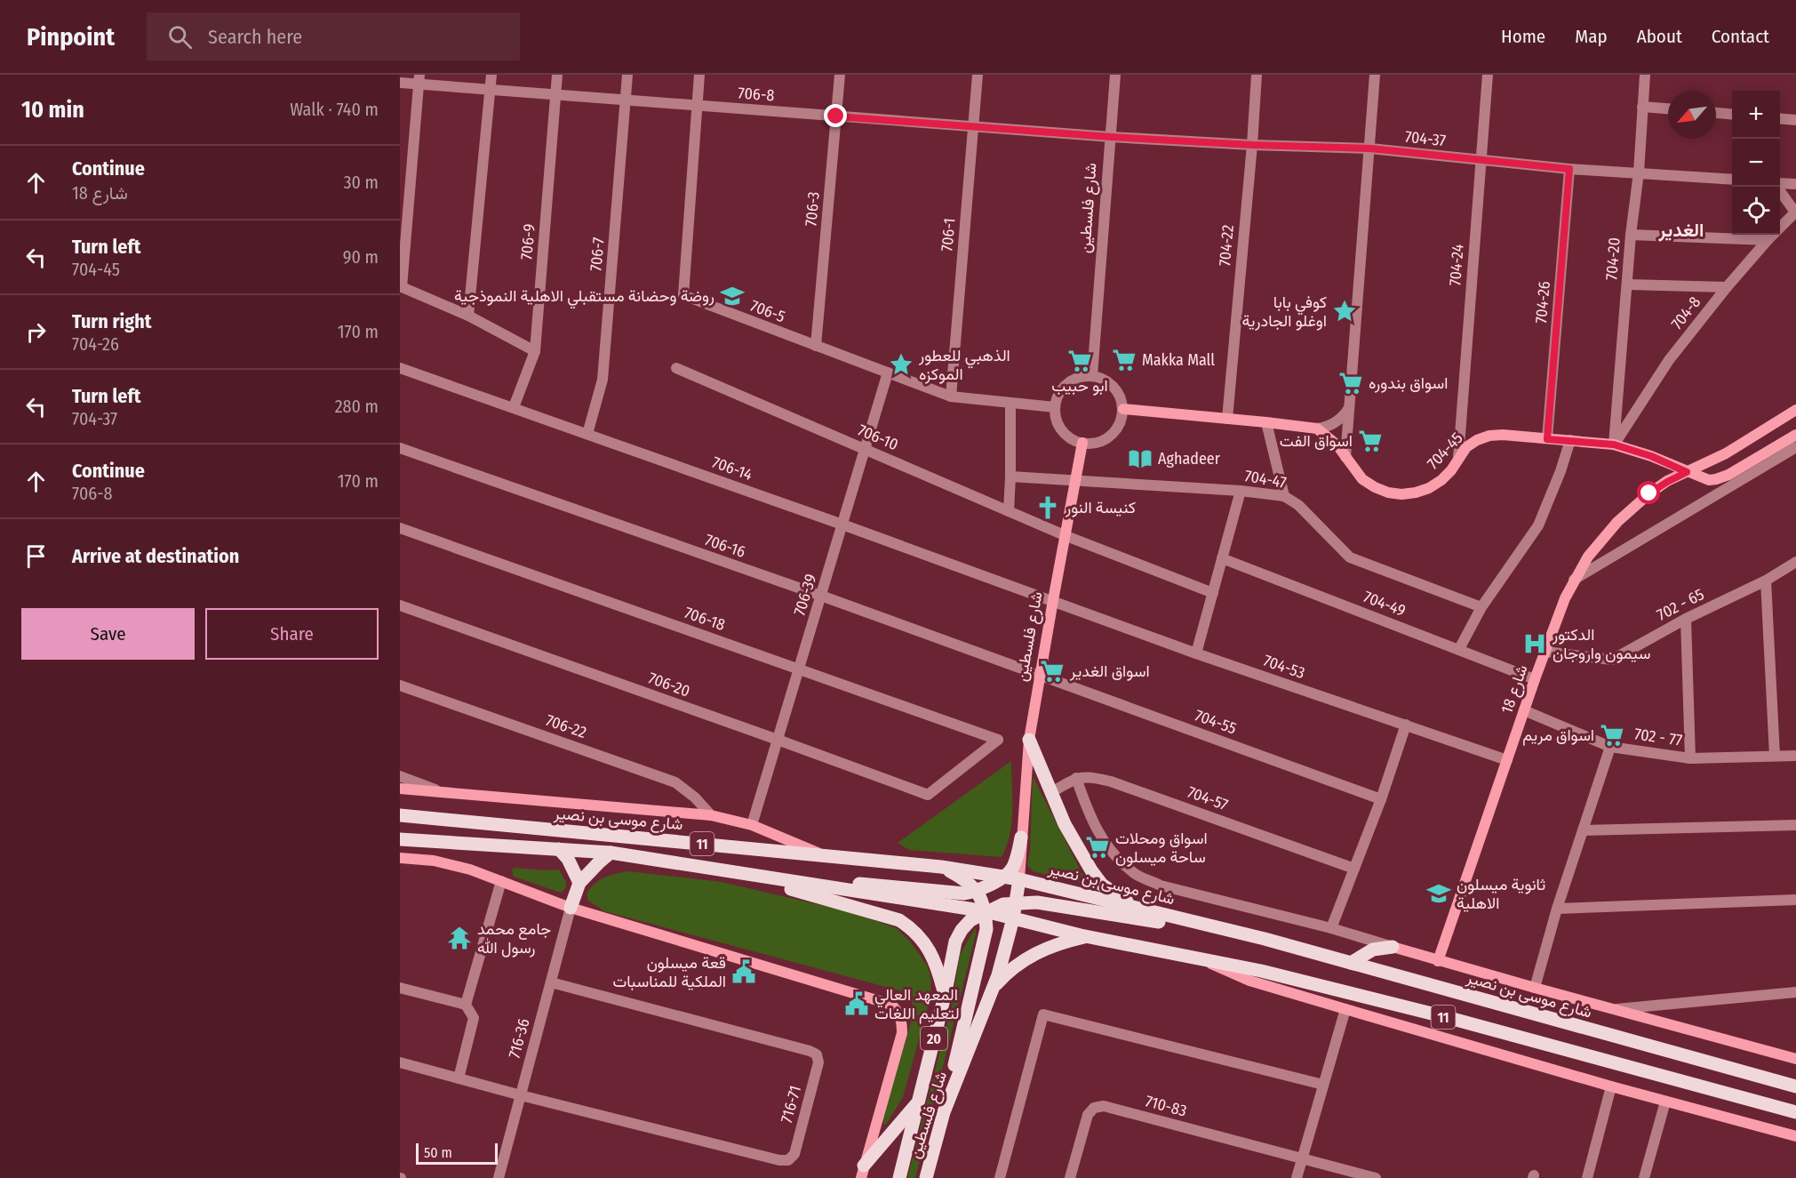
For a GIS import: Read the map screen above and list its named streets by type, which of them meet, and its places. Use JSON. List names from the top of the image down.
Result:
{
  "streets": {
    "main road": [
      "شارع فلسطين",
      "شارع موسى بن نصير",
      "11",
      "20"
    ],
    "street": [
      "706-8",
      "704-37",
      "706-3",
      "706-1",
      "706-9",
      "704-22",
      "706-7",
      "704-20",
      "704-24",
      "704-26",
      "706-5",
      "704-8",
      "706-10",
      "704-45",
      "706-14",
      "704-47",
      "706-16",
      "706-39",
      "704-49",
      "702 - 65",
      "706-18",
      "704-53",
      "706-20",
      "شارع 18",
      "704-55",
      "706-22",
      "702 - 77",
      "704-57",
      "716-36",
      "716-71",
      "710-83"
    ]
  },
  "crossings": [
    ["706-8", "704-37"],
    ["706-8", "شارع فلسطين"],
    ["706-8", "706-3"],
    ["706-8", "706-1"],
    ["706-8", "706-9"],
    ["706-8", "706-7"],
    ["706-8", "706-5"],
    ["704-37", "شارع فلسطين"],
    ["704-37", "704-22"],
    ["704-37", "704-20"],
    ["704-37", "704-24"],
    ["704-37", "704-26"],
    ["شارع فلسطين", "706-5"],
    ["شارع فلسطين", "706-10"],
    ["شارع فلسطين", "706-14"],
    ["شارع فلسطين", "704-47"],
    ["شارع فلسطين", "706-16"],
    ["شارع فلسطين", "704-53"],
    ["شارع فلسطين", "704-55"],
    ["شارع فلسطين", "شارع موسى بن نصير"],
    ["شارع فلسطين", "11"],
    ["706-3", "706-5"],
    ["706-1", "706-5"],
    ["706-9", "706-14"],
    ["706-7", "706-14"],
    ["704-20", "704-8"],
    ["704-20", "704-45"],
    ["704-24", "704-45"],
    ["704-26", "704-45"],
    ["706-5", "706-39"],
    ["704-8", "704-45"],
    ["706-10", "706-39"],
    ["704-45", "شارع 18"],
    ["706-14", "706-39"],
    ["706-14", "704-53"],
    ["706-16", "706-39"],
    ["706-16", "704-55"],
    ["706-39", "706-18"],
    ["706-39", "706-20"],
    ["704-49", "شارع 18"],
    ["702 - 65", "شارع 18"],
    ["706-18", "706-20"],
    ["704-53", "شارع 18"],
    ["شارع 18", "702 - 77"],
    ["716-36", "716-71"]
  ],
  "districts": ["الغدير"],
  "places": {
    "school or university": ["روضة وحضانة مستقبلي الاهلية النموذجية", "ثانوية ميسلون الاهلية"],
    "place": ["كوفي بابا اوغلو الجادرية", "الذهبي للعطور الموكزه"],
    "supermarket": [
      "Makka Mall",
      "ابو حبيب",
      "اسواق بندوره",
      "اسواق الفت",
      "اسواق الغدير",
      "اسواق مريم",
      "اسواق ومحلات ساحة ميسلون"
    ],
    "library": ["Aghadeer"],
    "church": ["كنيسة النور"],
    "hospital": ["الدكتور سيمون واروجان"],
    "temple": ["جامع محمد رسول الله"],
    "public building": ["قعة ميسلون الملكية للمناسبات", "المعهد العالي لتعليم اللغات"]
  },
  "scale_bar": "50 m",
  "north": "bottom left",
  "page": {
    "header": "Pinpoint",
    "search": "Search here",
    "nav": [
      "Home",
      "Map",
      "About",
      "Contact"
    ],
    "heading": ["10 min", "Walk · 740 m"],
    "map_buttons": ["+", "−"],
    "list": [
      ["Continue", "شارع 18", "30 m"],
      ["Turn left", "704-45", "90 m"],
      ["Turn right", "704-26", "170 m"],
      ["Turn left", "704-37", "280 m"],
      ["Continue", "706-8", "170 m"],
      "Arrive at destination"
    ],
    "buttons": ["Save", "Share"],
    "scale": "50 m"
  }
}
